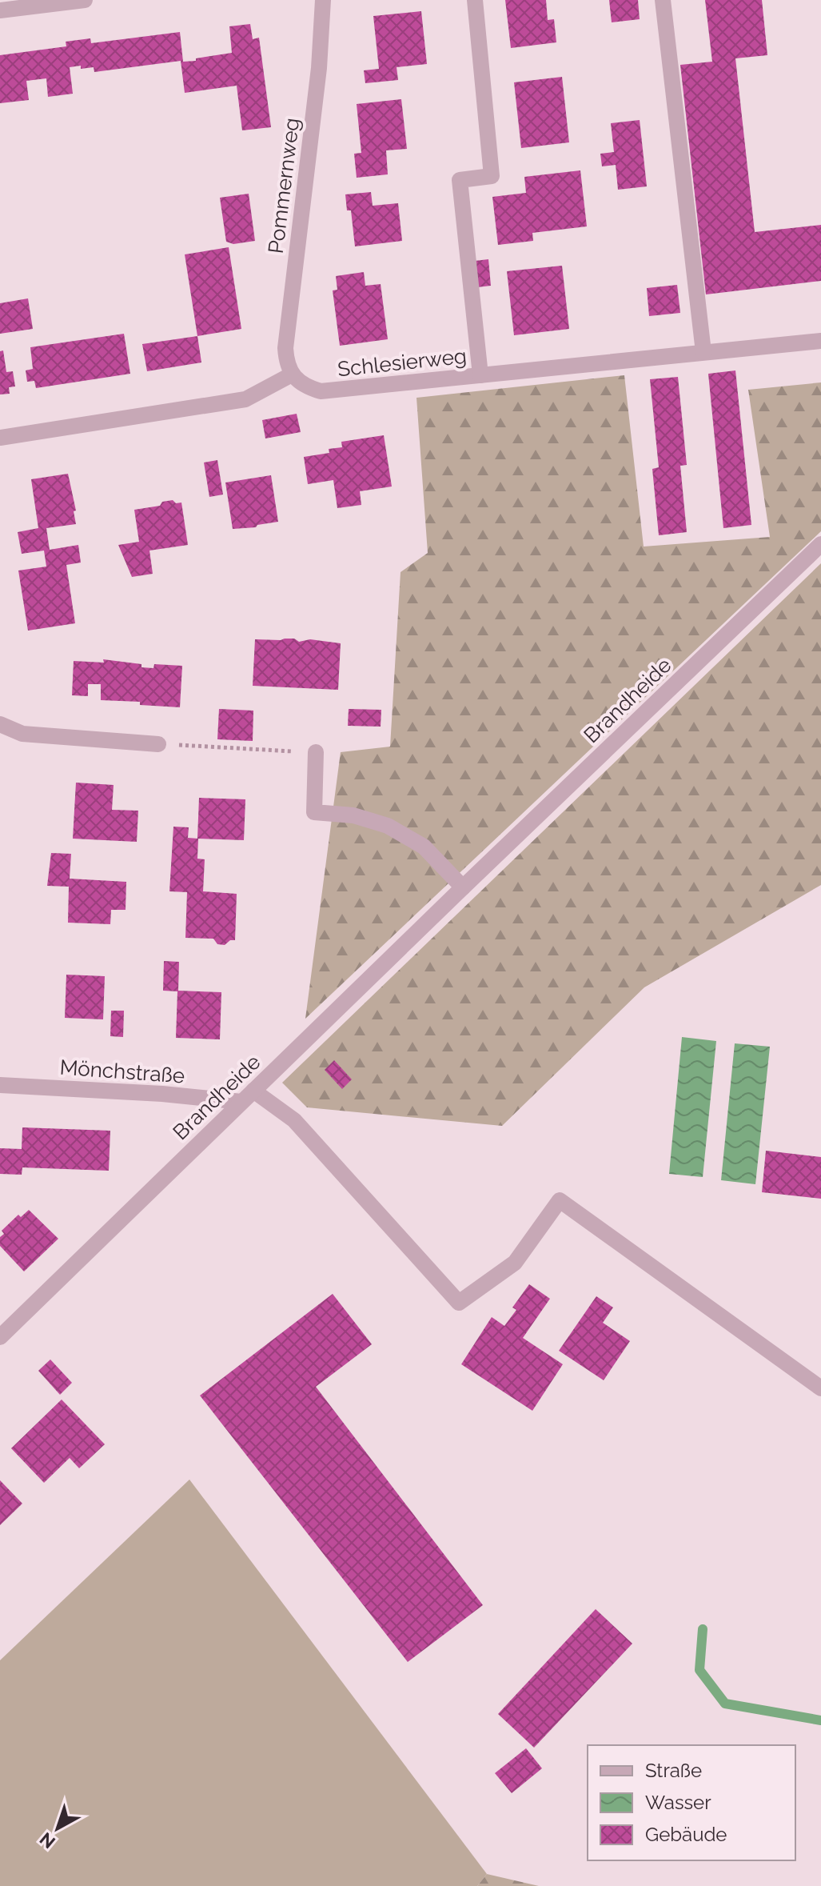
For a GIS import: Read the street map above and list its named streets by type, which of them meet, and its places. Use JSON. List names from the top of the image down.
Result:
{
  "streets": {
    "street": [
      "Pommernweg",
      "Schlesierweg",
      "Brandheide",
      "Mönchstraße"
    ]
  },
  "crossings": [
    ["Pommernweg", "Schlesierweg"],
    ["Brandheide", "Mönchstraße"]
  ],
  "legend": ["Straße", "Wasser", "Gebäude"],
  "north": "bottom left"
}
